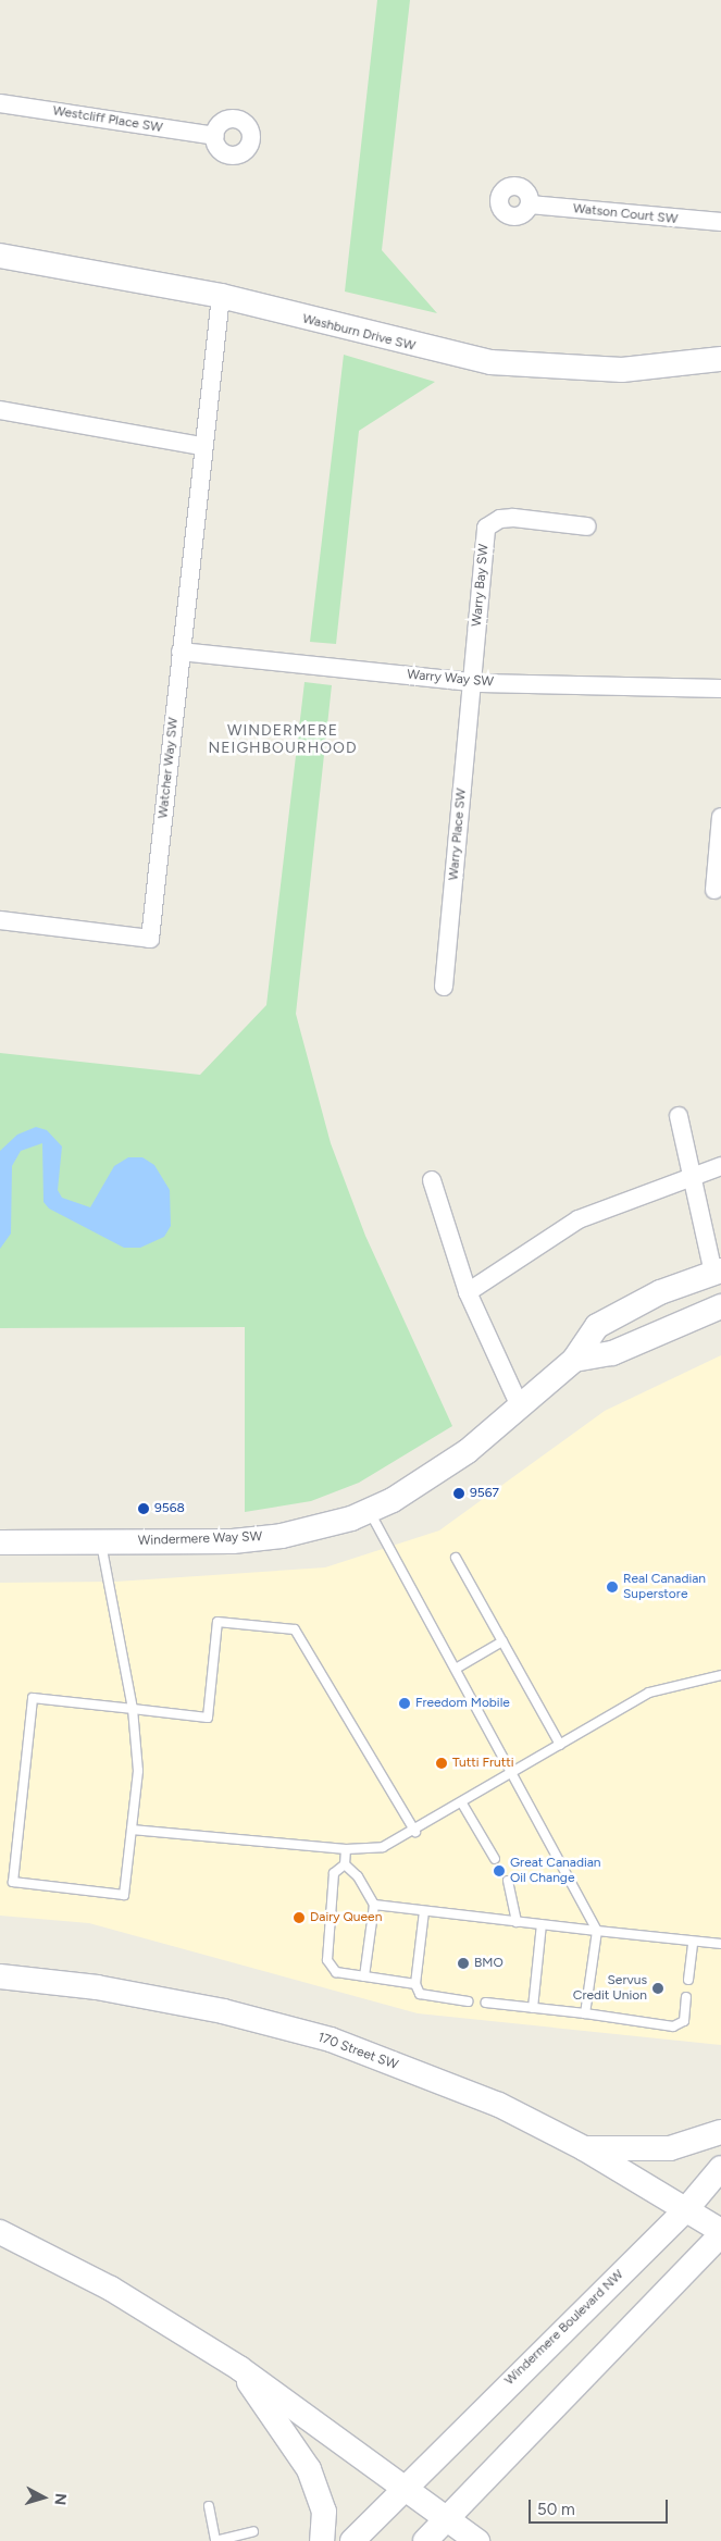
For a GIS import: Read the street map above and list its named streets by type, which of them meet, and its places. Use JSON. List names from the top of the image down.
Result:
{
  "streets": {
    "main road": [
      "Washburn Drive SW",
      "Windermere Way SW",
      "170 Street SW",
      "Windermere Boulevard NW"
    ],
    "street": [
      "Westcliff Place SW",
      "Watson Court SW",
      "Warry Bay SW",
      "Warry Way SW",
      "Watcher Way SW",
      "Warry Place SW"
    ]
  },
  "crossings": [
    ["Washburn Drive SW", "Watcher Way SW"],
    ["Warry Bay SW", "Warry Way SW"],
    ["Warry Bay SW", "Warry Place SW"],
    ["Warry Way SW", "Watcher Way SW"],
    ["Warry Way SW", "Warry Place SW"],
    ["170 Street SW", "Windermere Boulevard NW"]
  ],
  "districts": ["WINDERMERE NEIGHBOURHOOD"],
  "places": [
    "9567",
    "9568",
    "Real Canadian Superstore",
    "Freedom Mobile",
    "Tutti Frutti",
    "Great Canadian Oil Change",
    "Dairy Queen",
    "BMO",
    "Servus Credit Union"
  ],
  "scale_bar": "50 m",
  "north": "right"
}
